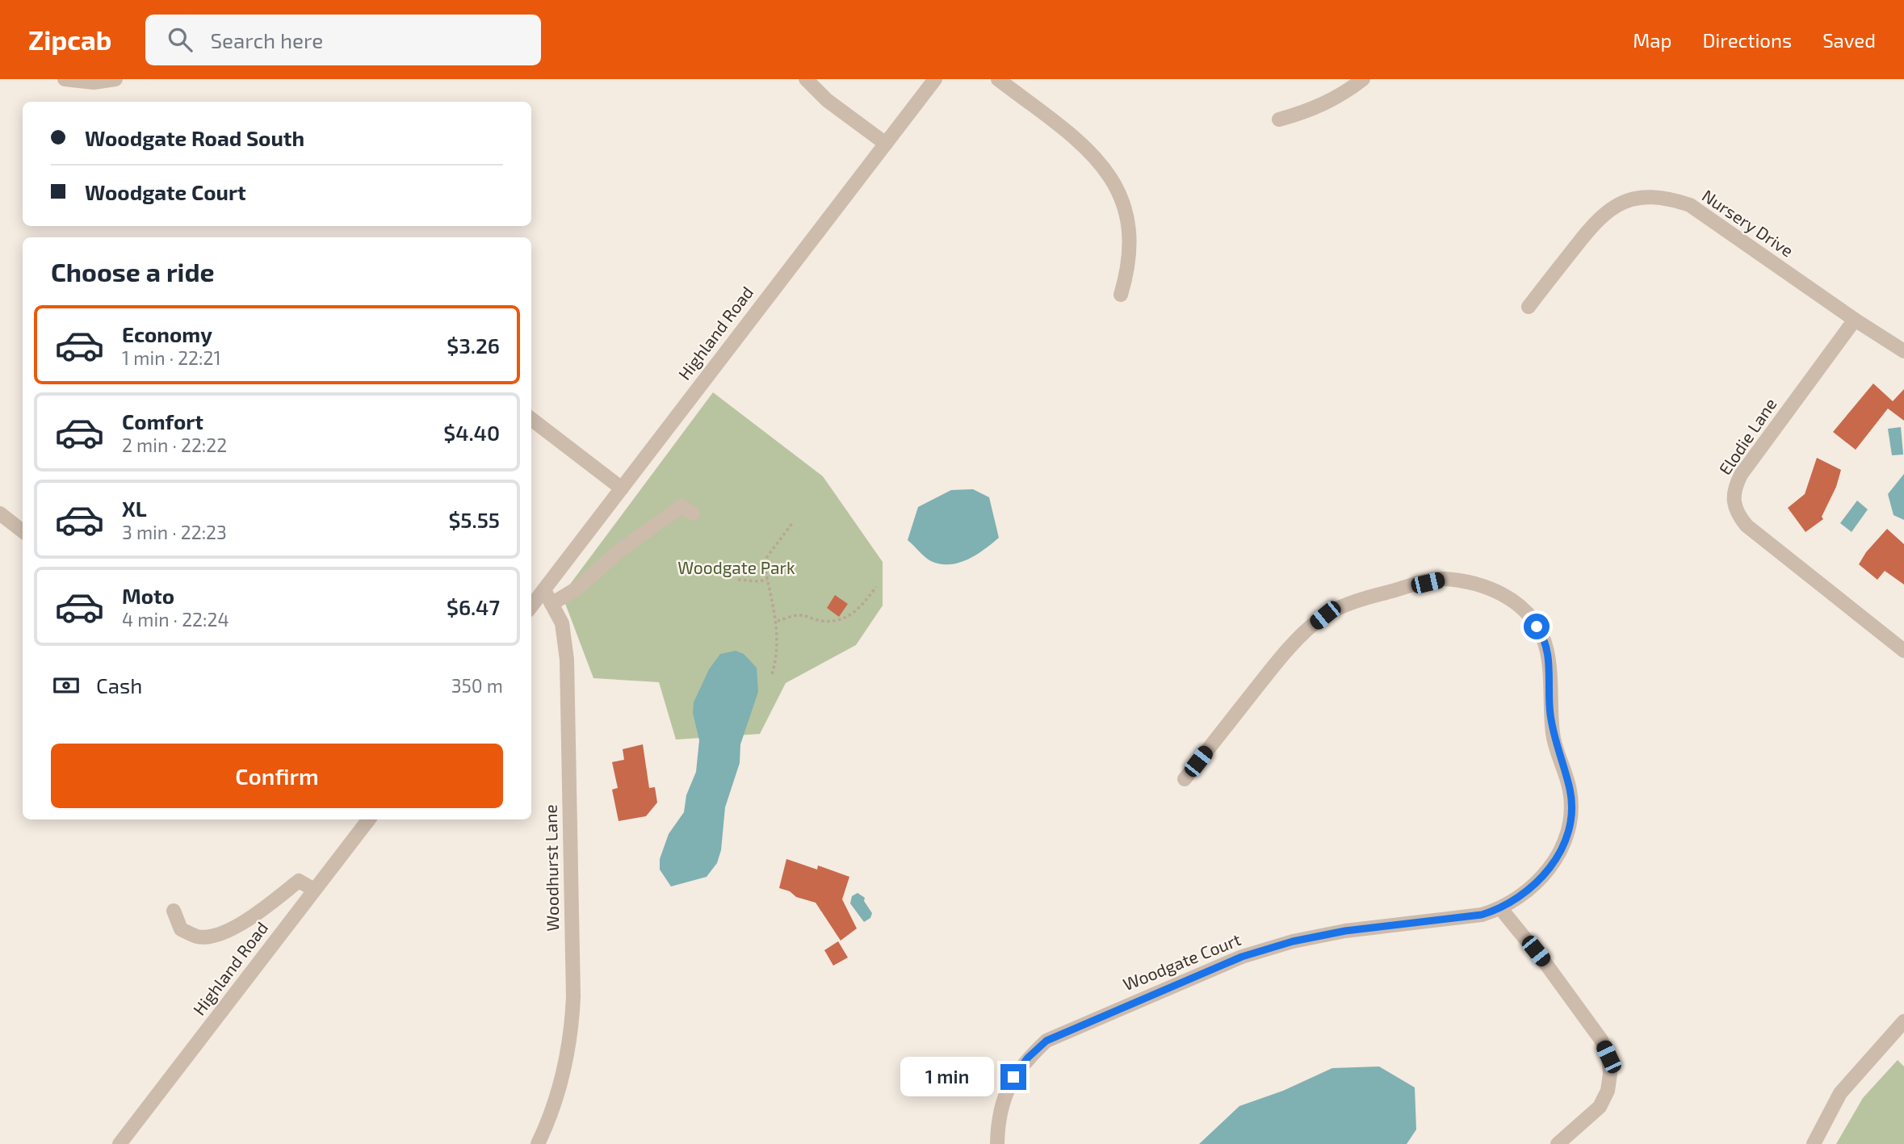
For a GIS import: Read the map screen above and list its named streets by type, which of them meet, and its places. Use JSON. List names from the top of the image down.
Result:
{
  "streets": {
    "street": [
      "Nursery Drive",
      "Highland Road",
      "Elodie Lane",
      "Woodhurst Lane",
      "Woodgate Court"
    ]
  },
  "crossings": [
    ["Nursery Drive", "Elodie Lane"],
    ["Highland Road", "Woodhurst Lane"]
  ],
  "parks": ["Woodgate Park"],
  "page": {
    "header": "Zipcab",
    "search": "Search here",
    "nav": ["Map", "Directions", "Saved"],
    "banner": ["Woodgate Road South", "Woodgate Court"],
    "heading": "Choose a ride",
    "list": [
      {
        "name": "Economy",
        "note": "1 min · 22:21",
        "value": "$3.26"
      },
      {
        "name": "Comfort",
        "note": "2 min · 22:22",
        "value": "$4.40"
      },
      {
        "name": "XL",
        "note": "3 min · 22:23",
        "value": "$5.55"
      },
      {
        "name": "Moto",
        "note": "4 min · 22:24",
        "value": "$6.47"
      }
    ],
    "pay": ["Cash", "350 m"],
    "buttons": "Confirm",
    "bubble": "1 min"
  }
}
